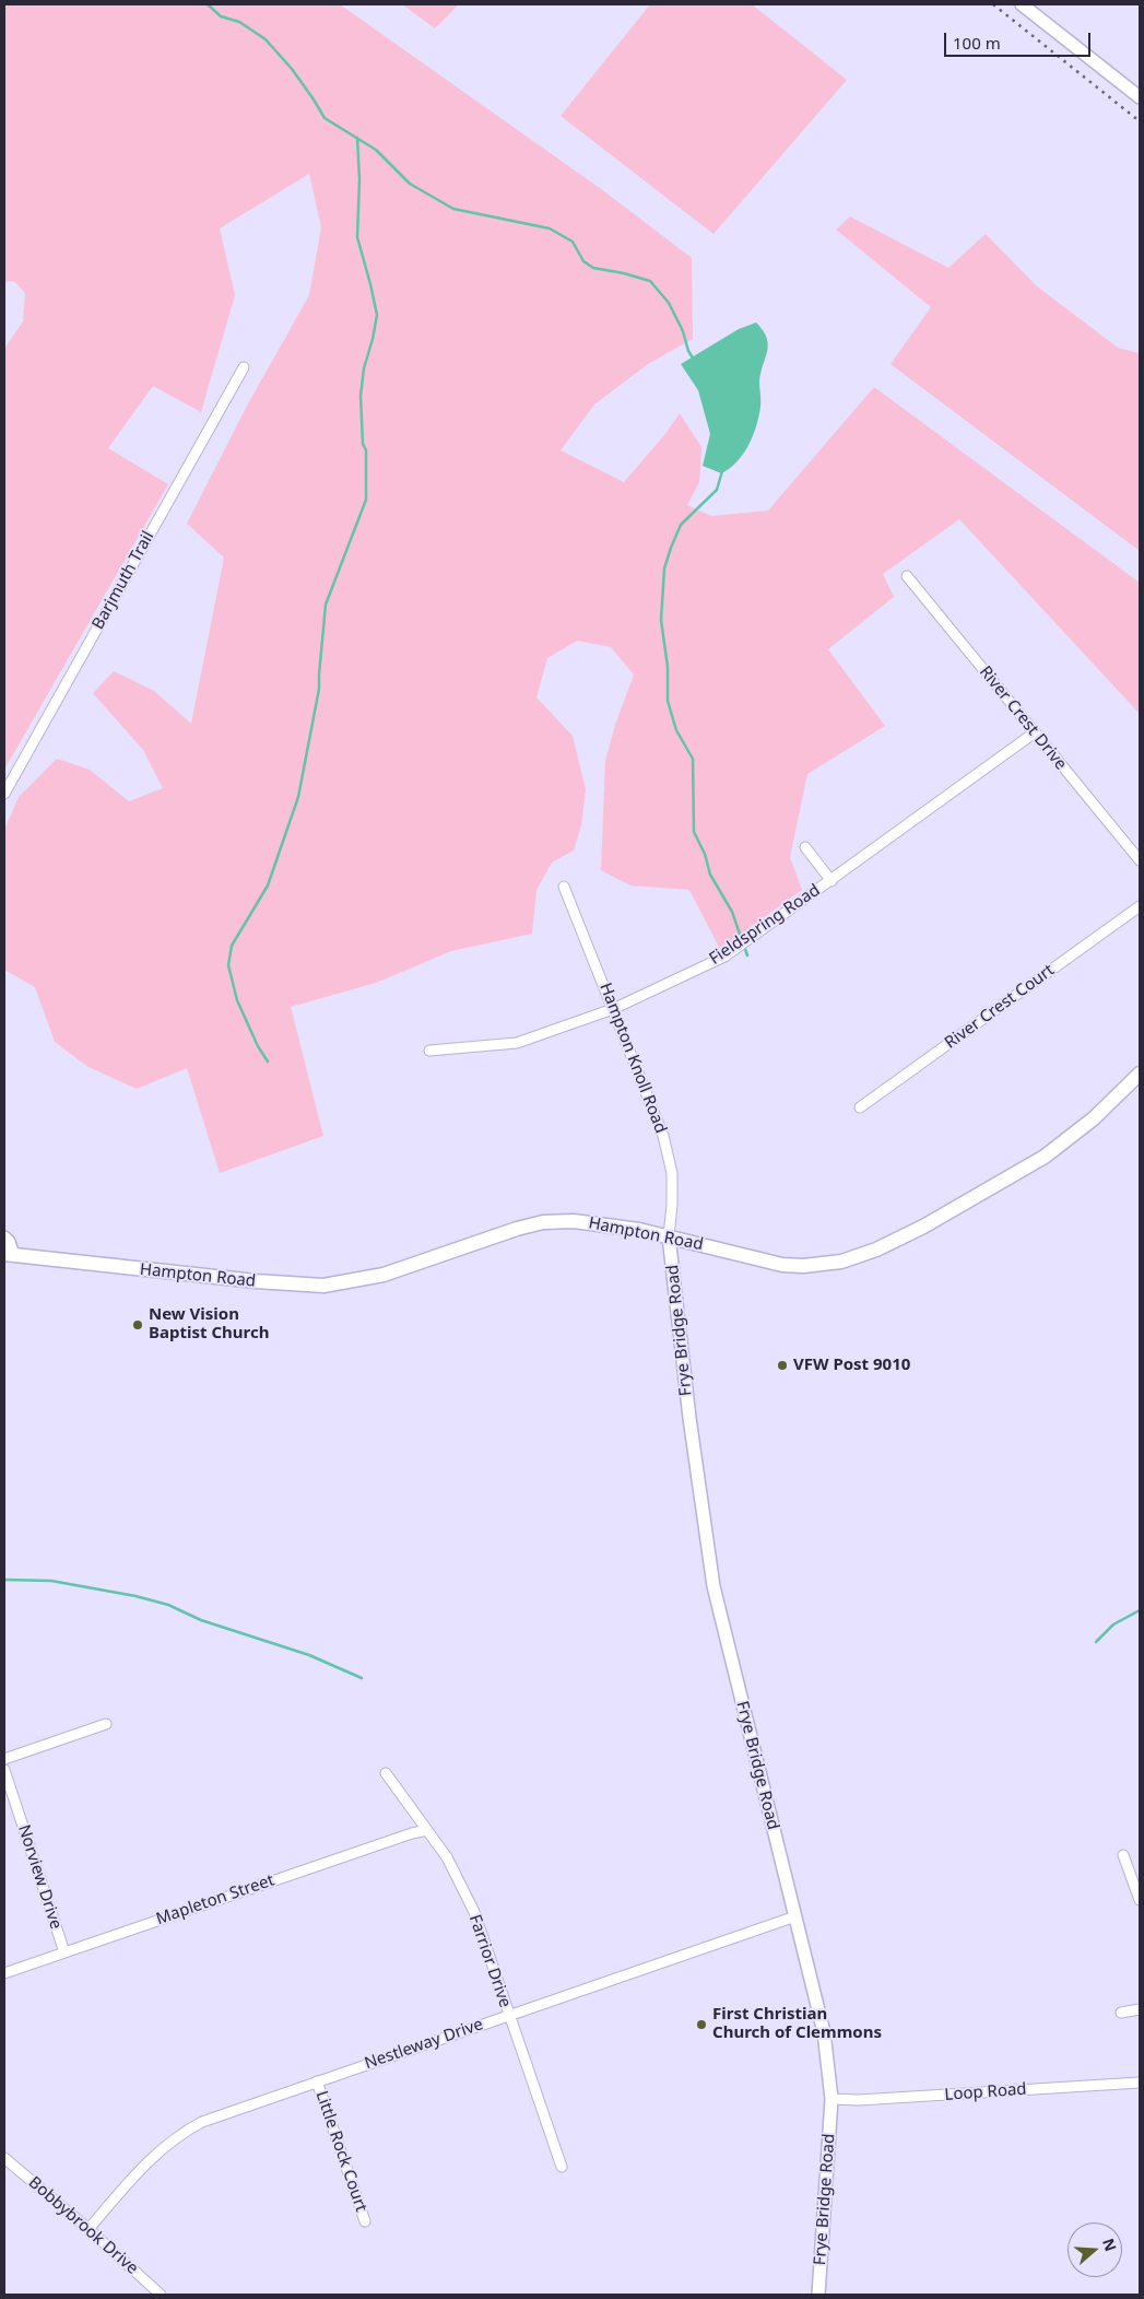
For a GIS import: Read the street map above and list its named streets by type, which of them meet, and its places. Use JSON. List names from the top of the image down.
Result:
{
  "streets": {
    "main road": ["Hampton Road"],
    "street": [
      "Barjmuth Trail",
      "River Crest Drive",
      "Fieldspring Road",
      "River Crest Court",
      "Hampton Knoll Road",
      "Frye Bridge Road",
      "Norview Drive",
      "Mapleton Street",
      "Farrior Drive",
      "Nestleway Drive",
      "Loop Road",
      "Little Rock Court",
      "Bobbybrook Drive"
    ]
  },
  "crossings": [
    ["River Crest Drive", "Fieldspring Road"],
    ["Fieldspring Road", "Hampton Knoll Road"],
    ["Hampton Knoll Road", "Hampton Road"],
    ["Hampton Knoll Road", "Frye Bridge Road"],
    ["Hampton Road", "Frye Bridge Road"],
    ["Frye Bridge Road", "Nestleway Drive"],
    ["Frye Bridge Road", "Loop Road"],
    ["Norview Drive", "Mapleton Street"],
    ["Mapleton Street", "Farrior Drive"],
    ["Farrior Drive", "Nestleway Drive"],
    ["Nestleway Drive", "Little Rock Court"],
    ["Nestleway Drive", "Bobbybrook Drive"]
  ],
  "places": ["New Vision Baptist Church", "VFW Post 9010", "First Christian Church of Clemmons"],
  "scale_bar": "100 m",
  "north": "right"
}
